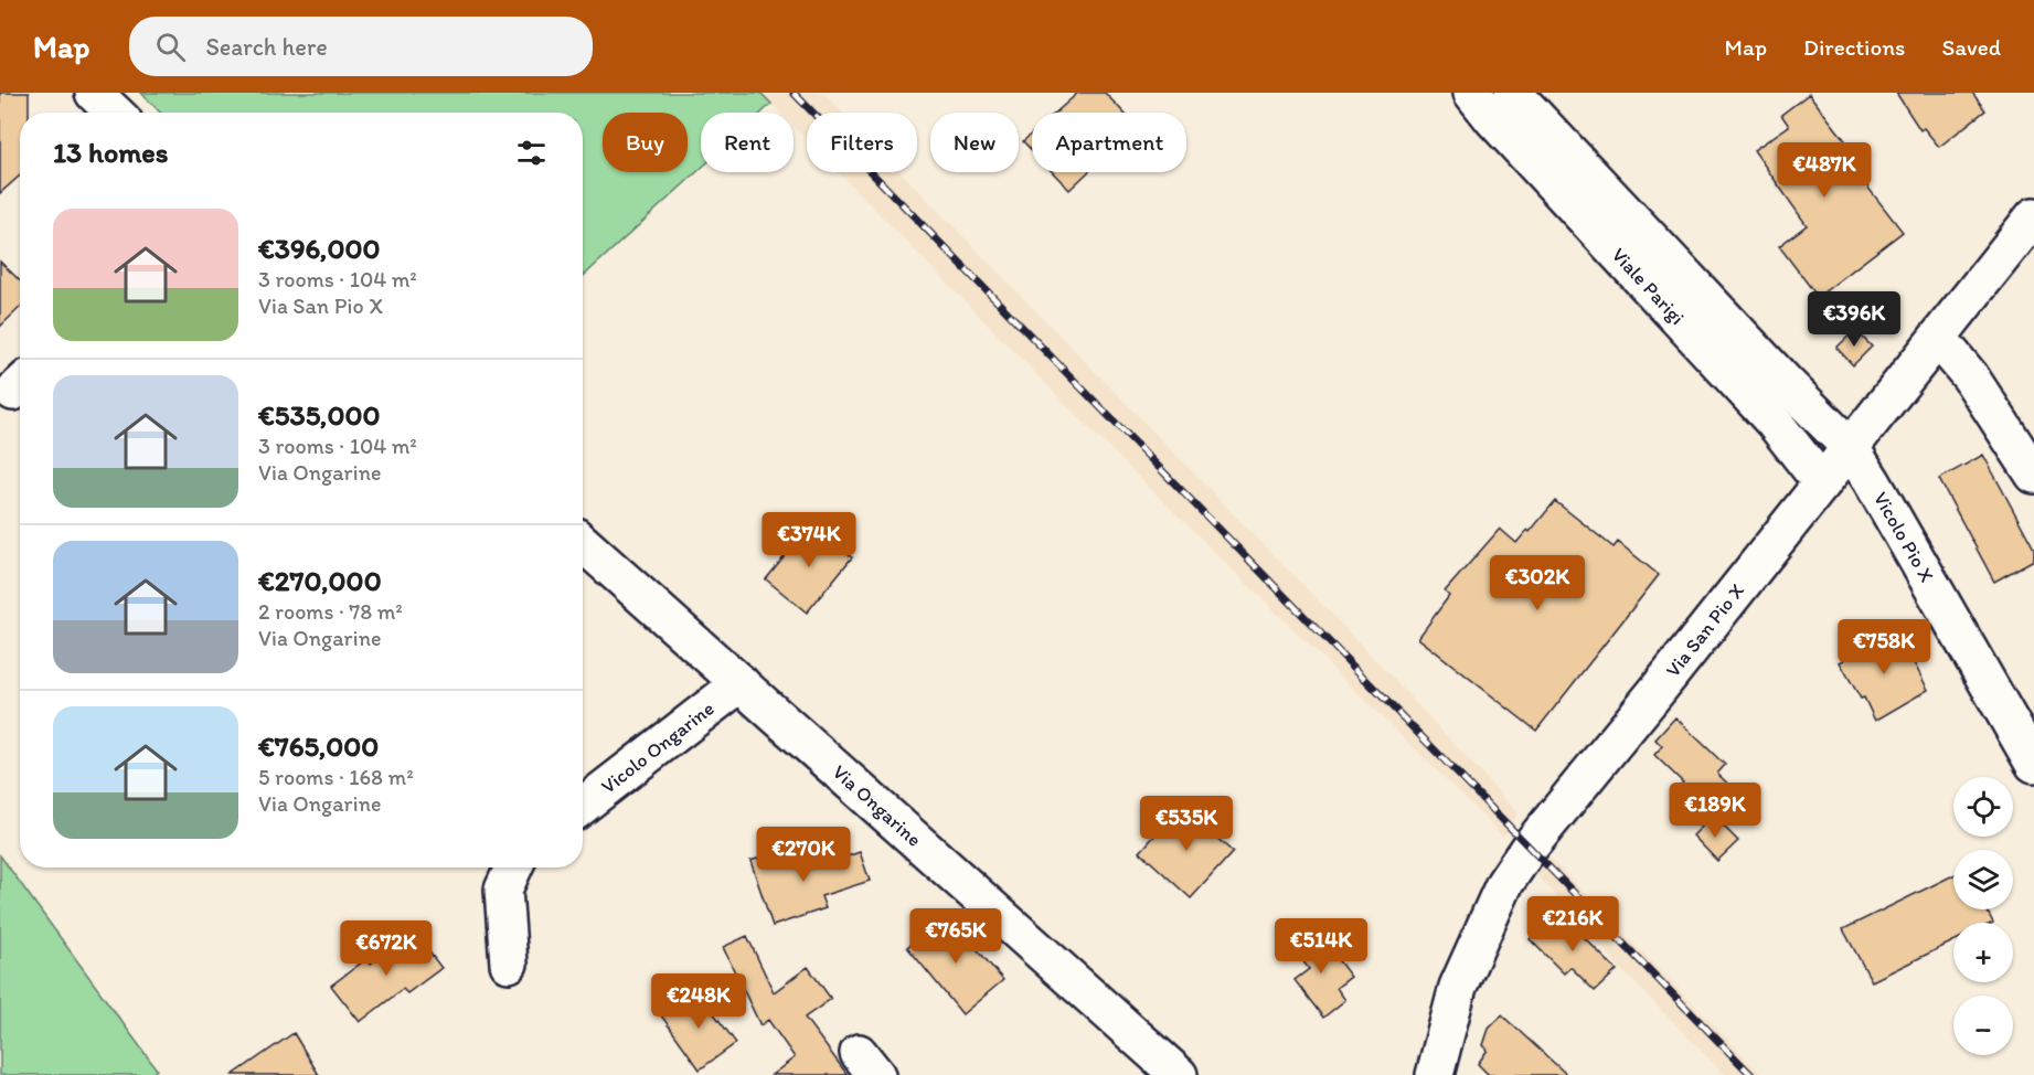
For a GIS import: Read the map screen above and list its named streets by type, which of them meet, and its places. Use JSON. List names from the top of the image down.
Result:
{
  "streets": {
    "street": [
      "Viale Parigi",
      "Vicolo Pio X",
      "Via San Pio X",
      "Vicolo Ongarine",
      "Via Ongarine"
    ]
  },
  "crossings": [
    ["Viale Parigi", "Vicolo Pio X"],
    ["Viale Parigi", "Via San Pio X"],
    ["Vicolo Pio X", "Via San Pio X"],
    ["Vicolo Ongarine", "Via Ongarine"]
  ],
  "page": {
    "header": "Map",
    "search": "Search here",
    "nav": ["Map", "Directions", "Saved"],
    "chip": [
      "Buy",
      "Rent",
      "Filters",
      "New",
      "Apartment"
    ],
    "heading": "13 homes",
    "price": [
      "€487K",
      "€396K",
      "€374K",
      "€302K",
      "€758K",
      "€189K",
      "€535K",
      "€270K",
      "€216K",
      "€765K",
      "€514K",
      "€672K",
      "€248K"
    ],
    "list": [
      {
        "name": "€396,000",
        "note": "3 rooms · 104 m² · Via San Pio X"
      },
      {
        "name": "€535,000",
        "note": "3 rooms · 104 m² · Via Ongarine"
      },
      {
        "name": "€270,000",
        "note": "2 rooms · 78 m² · Via Ongarine"
      },
      {
        "name": "€765,000",
        "note": "5 rooms · 168 m² · Via Ongarine"
      }
    ],
    "map_buttons": ["+", "−"]
  }
}
